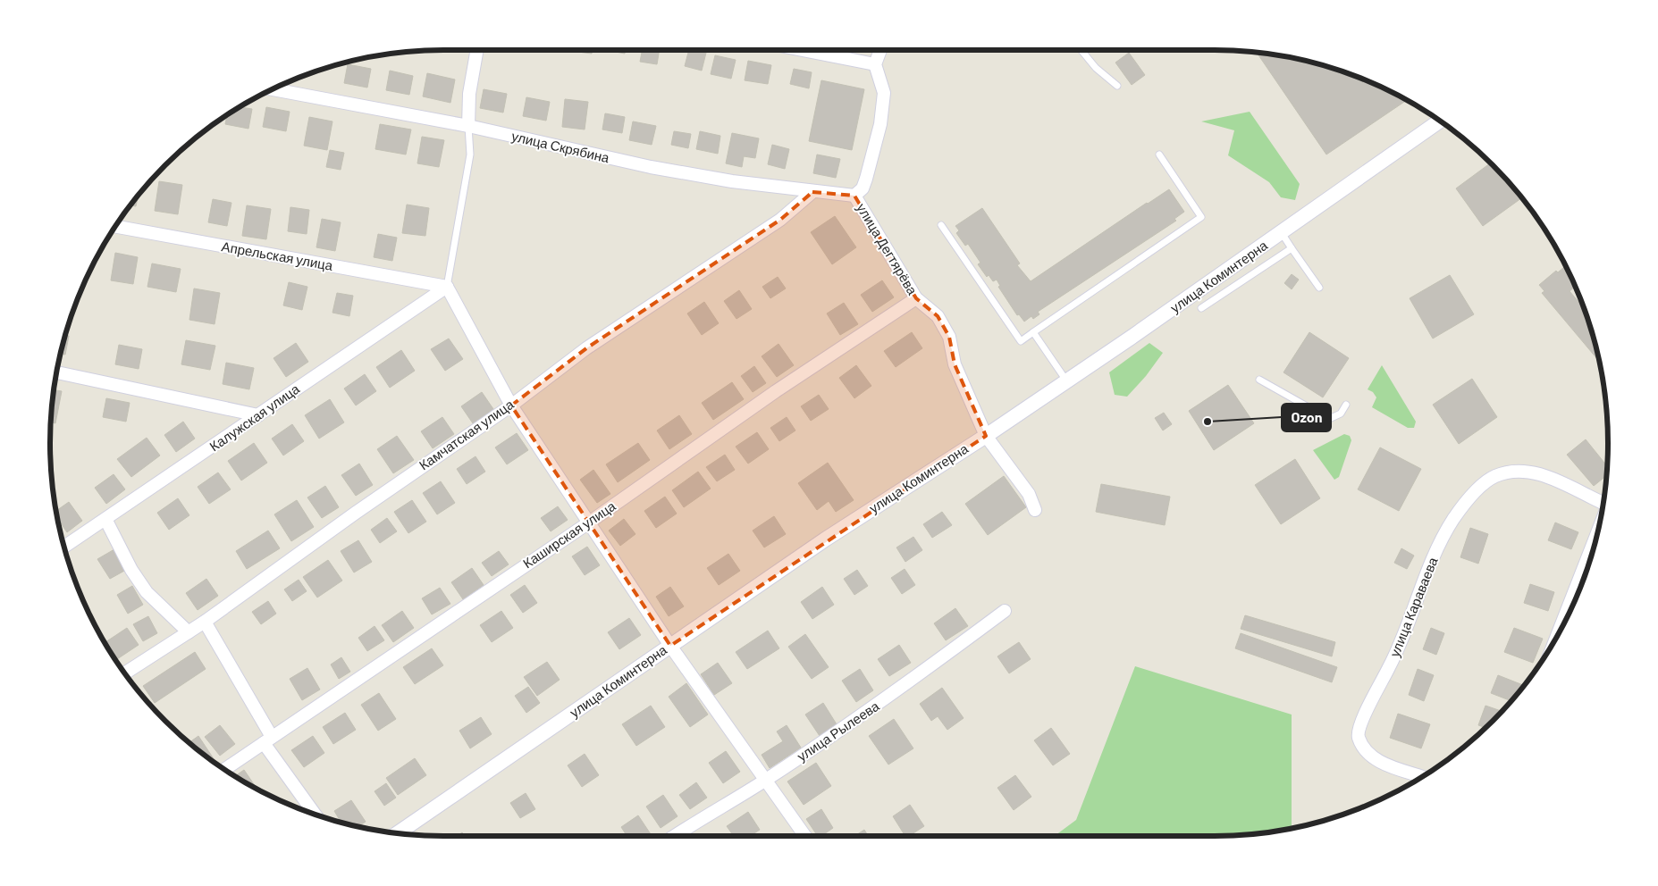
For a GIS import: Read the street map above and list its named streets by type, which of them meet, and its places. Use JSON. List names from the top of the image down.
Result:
{
  "streets": {
    "street": [
      "улица Скрябина",
      "улица Дегтярёва",
      "Апрельская улица",
      "улица Коминтерна",
      "Калужская улица",
      "Камчатская улица",
      "Каширская улица",
      "улица Караваева",
      "улица Рылеева"
    ]
  },
  "crossings": [
    ["улица Скрябина", "улица Дегтярёва"],
    ["улица Скрябина", "Камчатская улица"],
    ["улица Дегтярёва", "улица Коминтерна"],
    ["улица Дегтярёва", "Каширская улица"],
    ["Апрельская улица", "Калужская улица"]
  ],
  "places": ["Ozon"]
}
